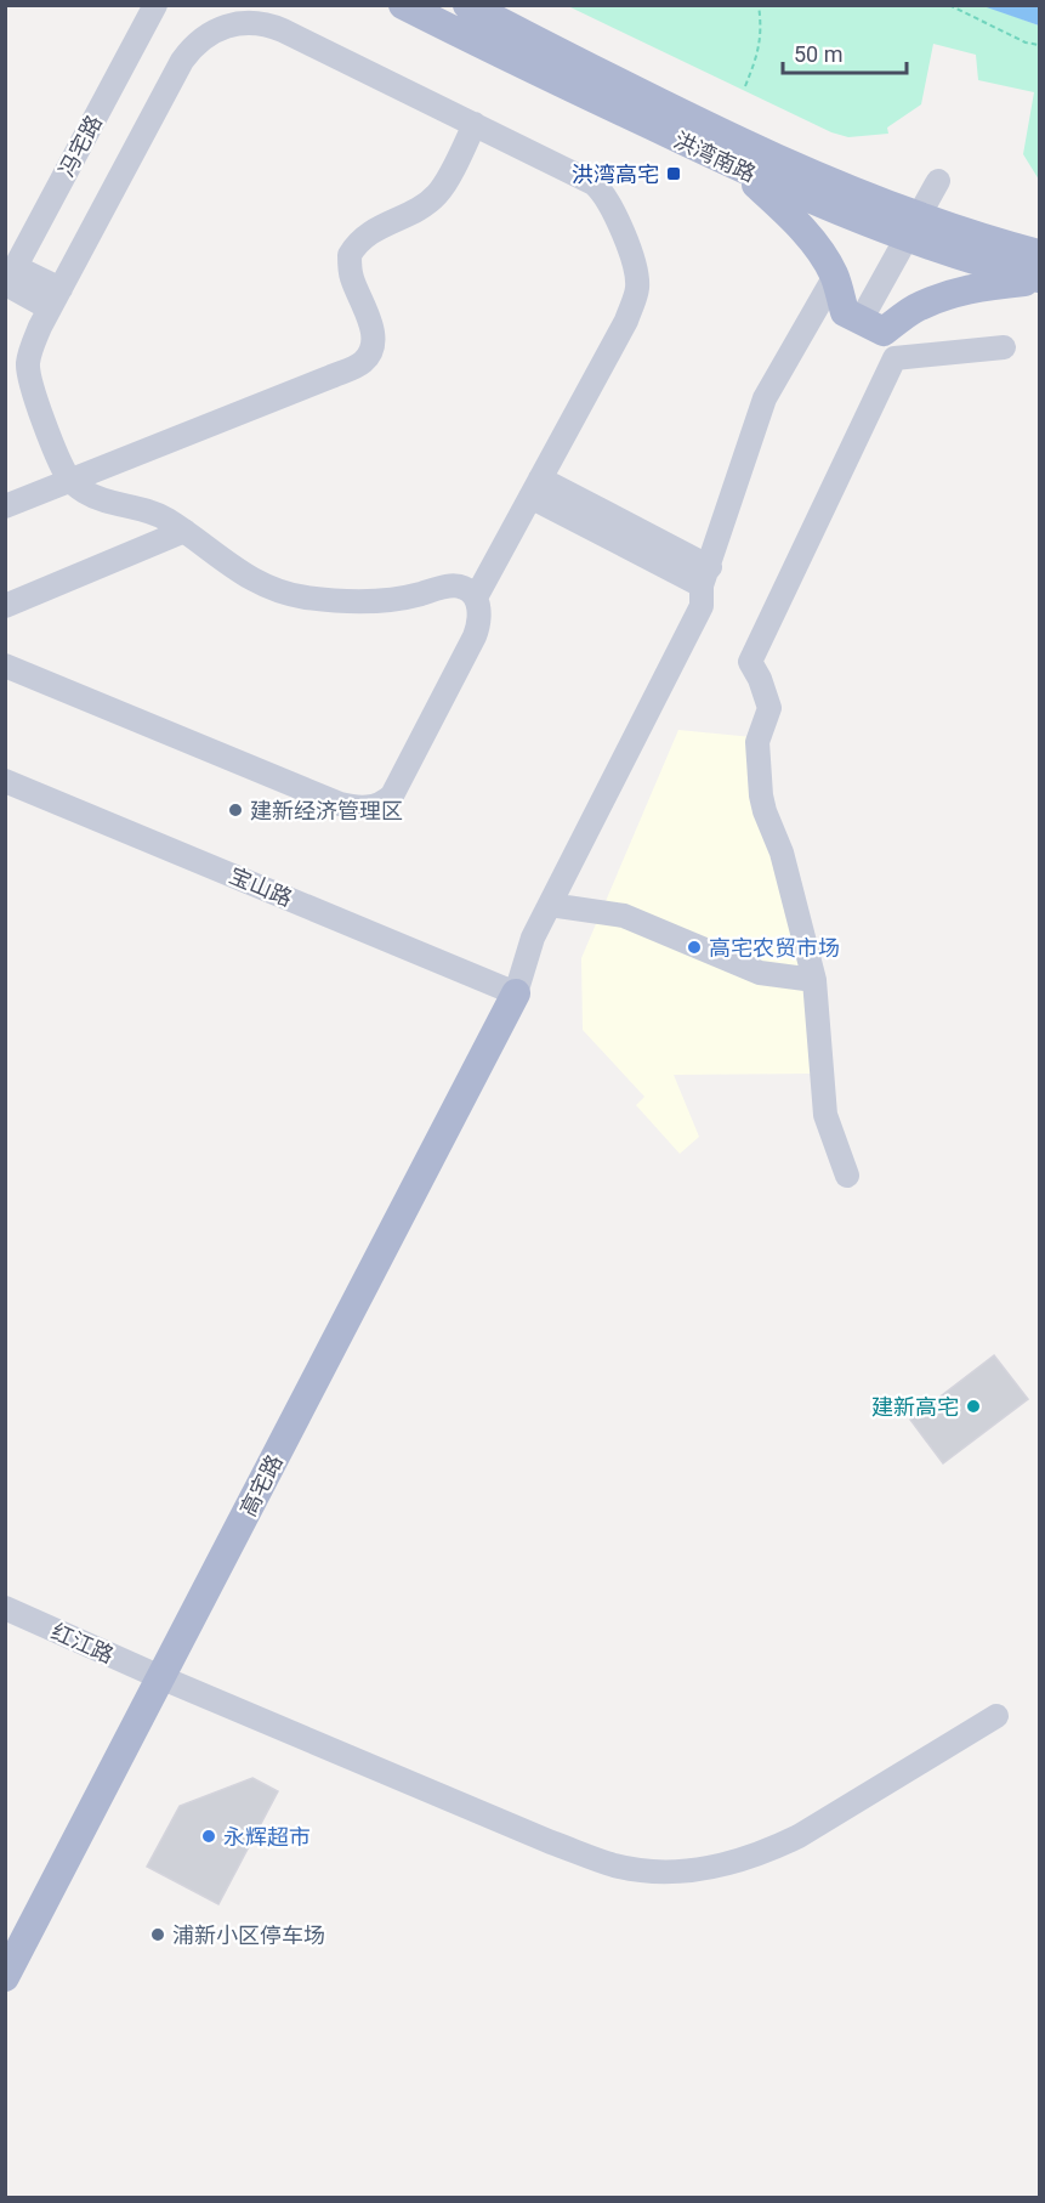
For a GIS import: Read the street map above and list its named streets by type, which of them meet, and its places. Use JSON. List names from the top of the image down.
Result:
{
  "streets": {
    "main road": ["洪湾南路", "高宅路"],
    "street": ["冯宅路", "宝山路", "红江路"]
  },
  "crossings": [
    ["宝山路", "高宅路"],
    ["高宅路", "红江路"]
  ],
  "places": {
    "transit": ["洪湾高宅"],
    "other": [
      "建新经济管理区",
      "高宅农贸市场",
      "建新高宅",
      "永辉超市",
      "浦新小区停车场"
    ]
  },
  "scale_bar": "50 m"
}
